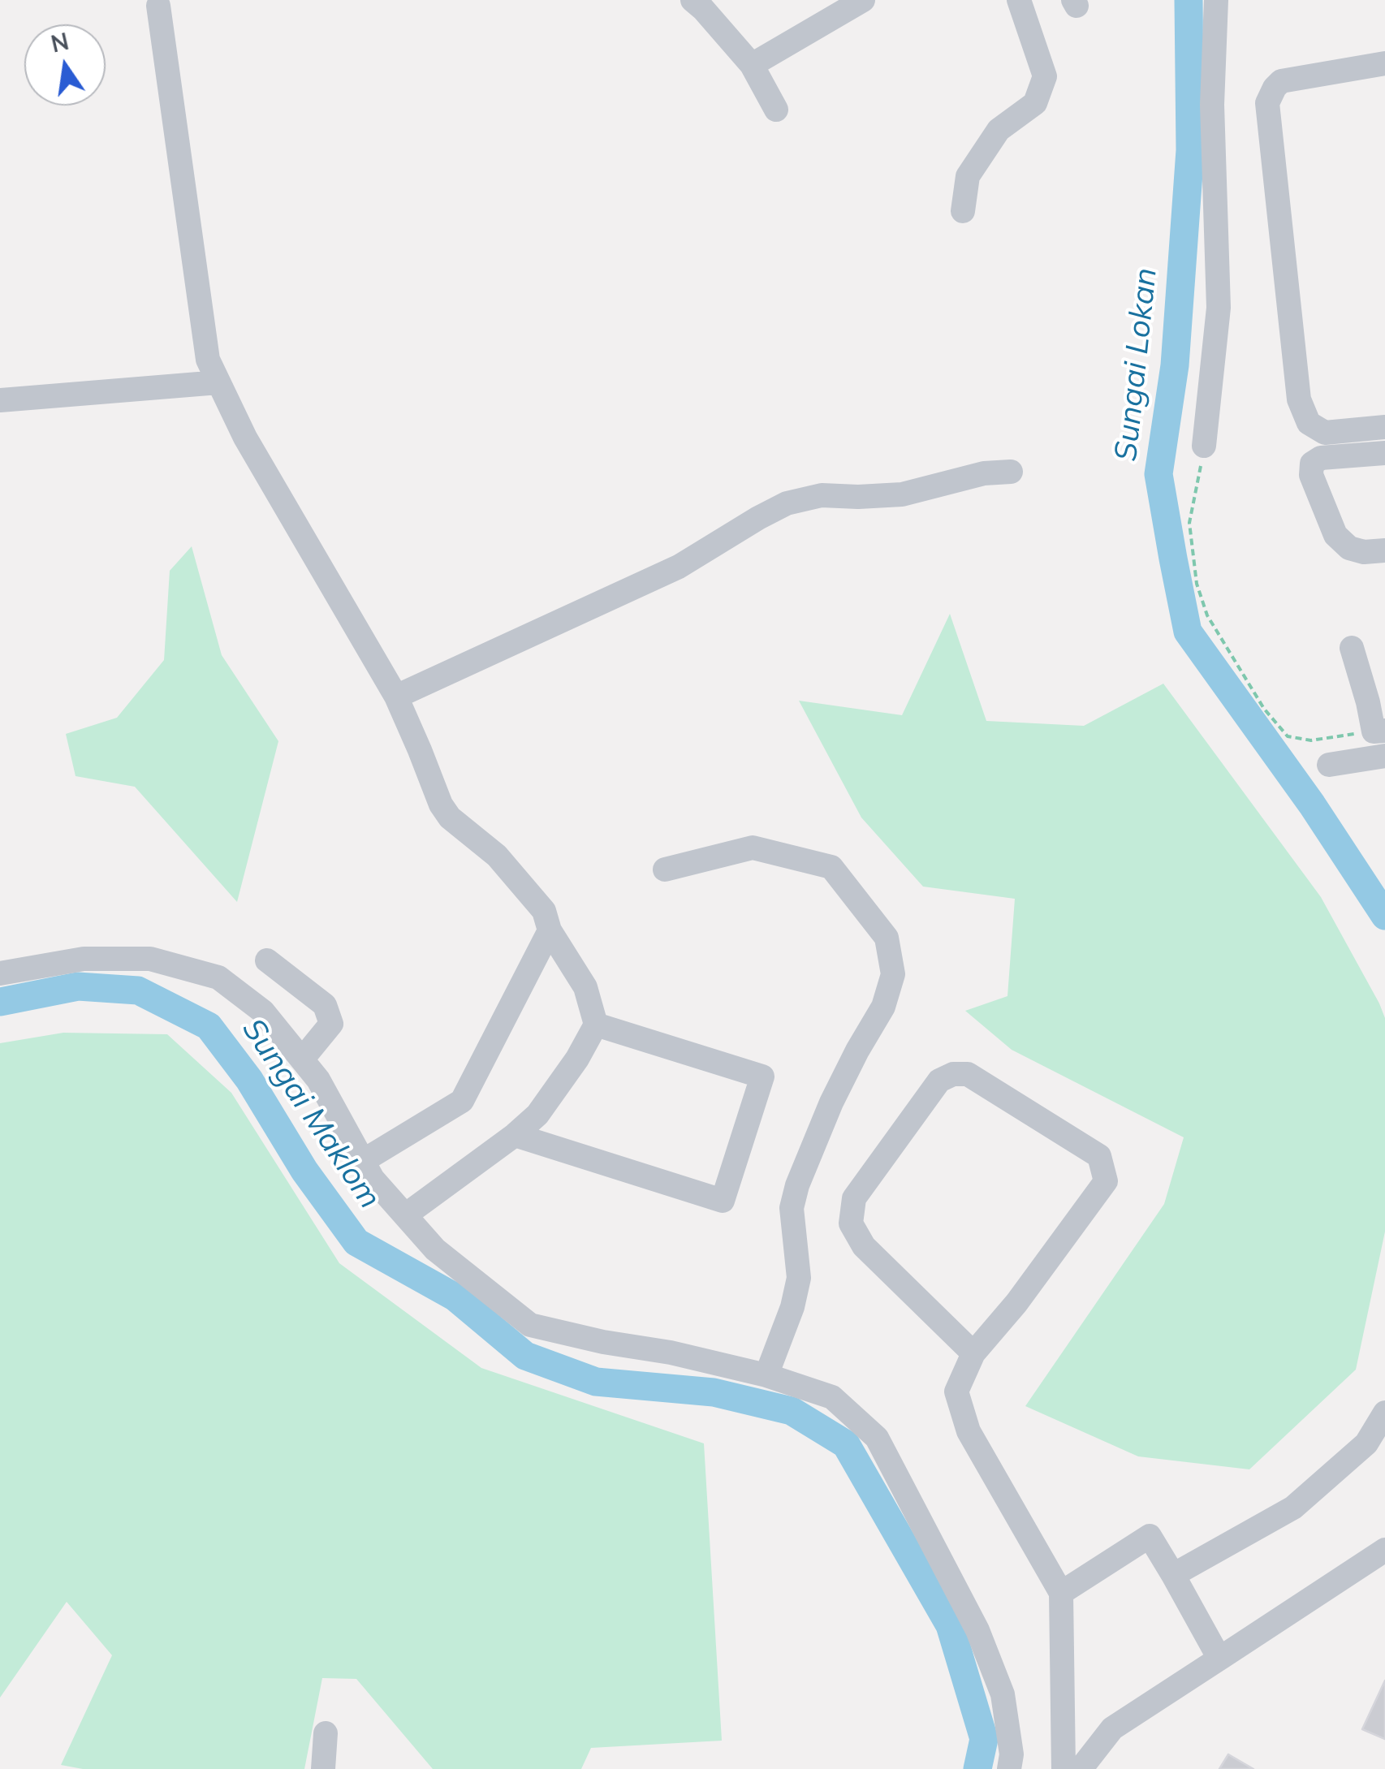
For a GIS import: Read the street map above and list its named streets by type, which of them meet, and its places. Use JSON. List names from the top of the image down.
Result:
{
  "water": ["Sungai Lokan", "Sungai Maklom"],
  "north": "top"
}
